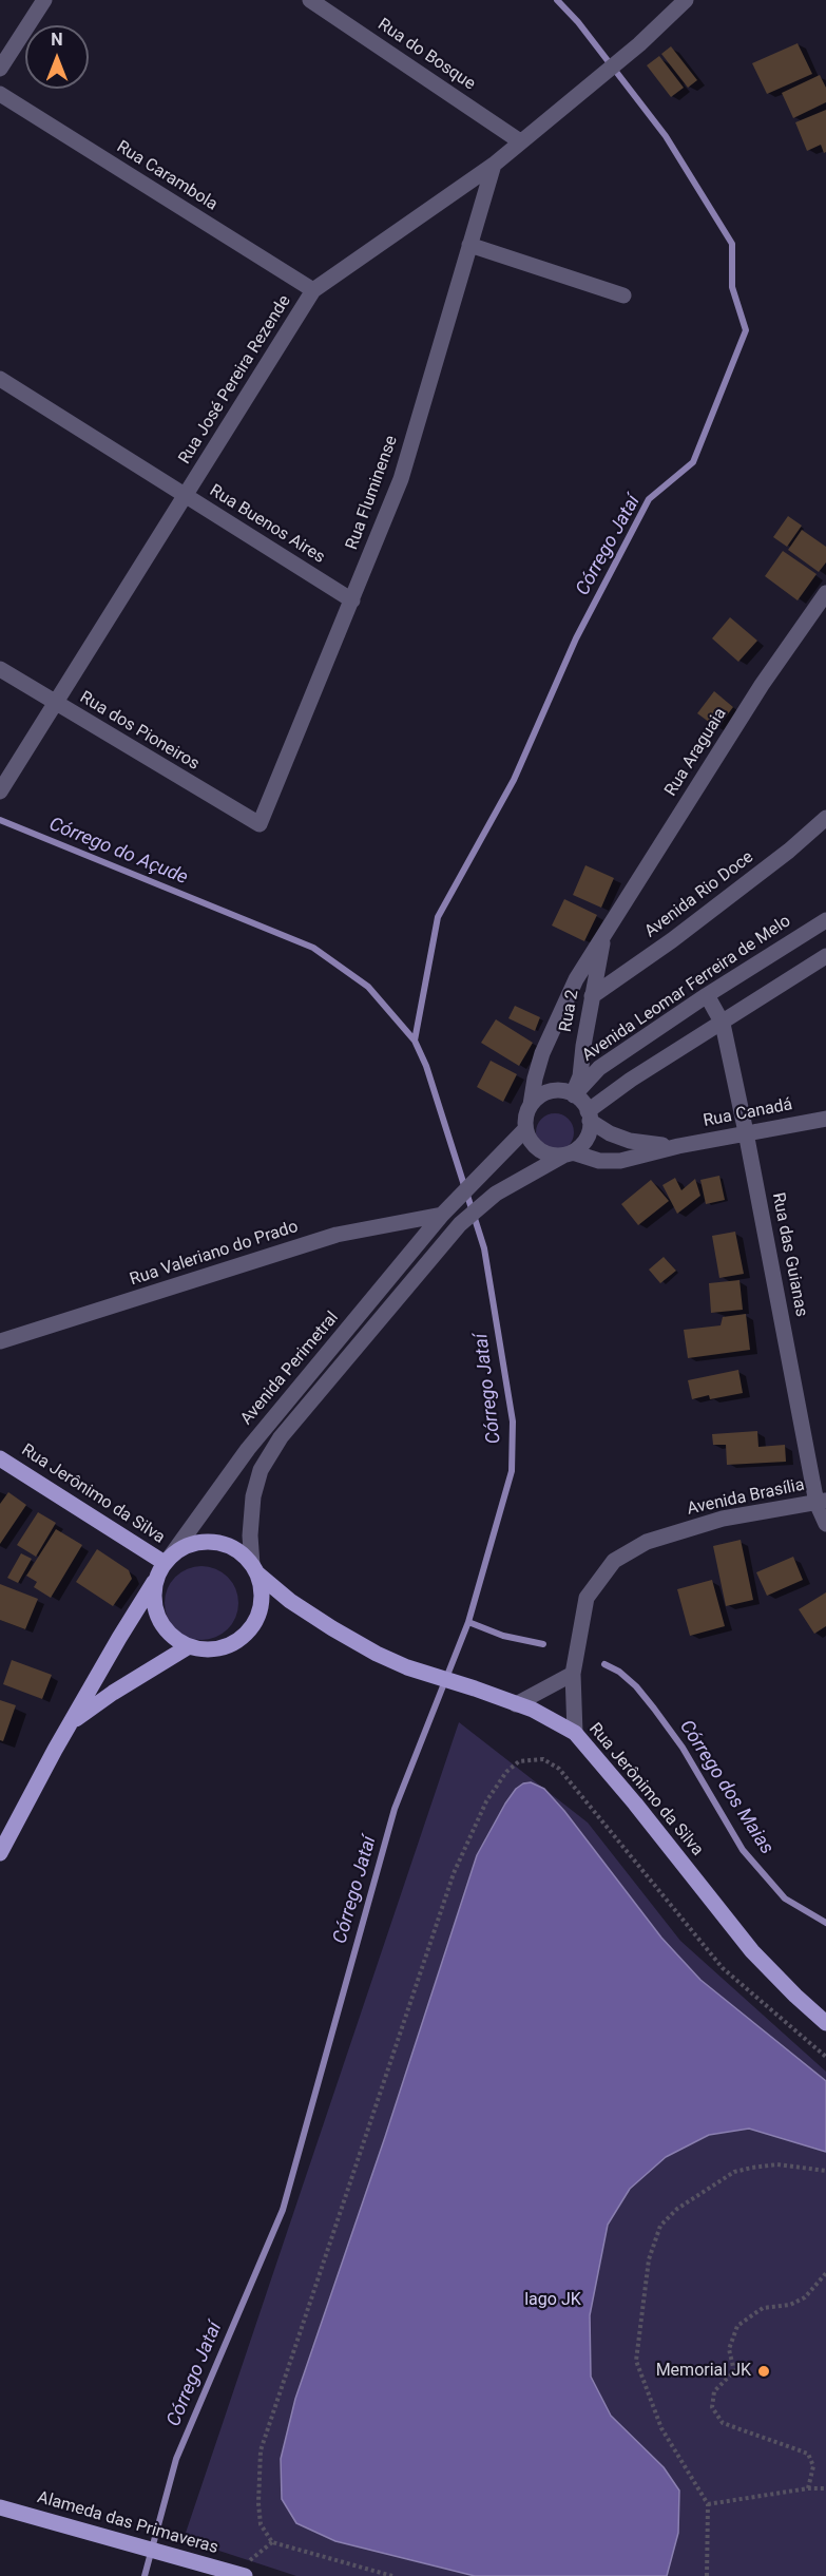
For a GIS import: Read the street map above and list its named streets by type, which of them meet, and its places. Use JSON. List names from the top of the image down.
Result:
{
  "streets": {
    "main road": ["Avenida Perimetral", "Rua Jerônimo da Silva", "Alameda das Primaveras"],
    "street": [
      "Rua do Bosque",
      "Rua Carambola",
      "Rua José Pereira Rezende",
      "Rua Fluminense",
      "Rua Buenos Aires",
      "Rua dos Pioneiros",
      "Rua Araguaia",
      "Avenida Rio Doce",
      "Avenida Leomar Ferreira de Melo",
      "Rua 2",
      "Rua Canadá",
      "Rua Valeriano do Prado",
      "Rua das Guianas",
      "Avenida Brasília"
    ]
  },
  "crossings": [
    ["Rua do Bosque", "Rua José Pereira Rezende"],
    ["Rua Carambola", "Rua José Pereira Rezende"],
    ["Rua José Pereira Rezende", "Rua Fluminense"],
    ["Rua José Pereira Rezende", "Rua Buenos Aires"],
    ["Rua José Pereira Rezende", "Rua dos Pioneiros"],
    ["Rua Fluminense", "Rua Buenos Aires"],
    ["Rua Fluminense", "Rua dos Pioneiros"],
    ["Rua Araguaia", "Avenida Leomar Ferreira de Melo"],
    ["Rua Araguaia", "Rua 2"],
    ["Rua Araguaia", "Rua Canadá"],
    ["Rua Araguaia", "Avenida Perimetral"],
    ["Avenida Rio Doce", "Rua 2"],
    ["Avenida Leomar Ferreira de Melo", "Rua 2"],
    ["Avenida Leomar Ferreira de Melo", "Rua Canadá"],
    ["Avenida Leomar Ferreira de Melo", "Rua das Guianas"],
    ["Avenida Leomar Ferreira de Melo", "Avenida Perimetral"],
    ["Rua 2", "Rua Canadá"],
    ["Rua 2", "Avenida Perimetral"],
    ["Rua Canadá", "Rua das Guianas"],
    ["Rua Canadá", "Avenida Perimetral"],
    ["Rua Valeriano do Prado", "Avenida Perimetral"],
    ["Rua das Guianas", "Avenida Brasília"],
    ["Avenida Perimetral", "Rua Jerônimo da Silva"],
    ["Rua Jerônimo da Silva", "Avenida Brasília"]
  ],
  "water": ["Córrego Jataí", "Córrego do Açude", "Córrego dos Maias"],
  "parks": ["lago JK"],
  "places": ["Memorial JK"],
  "north": "top"
}
